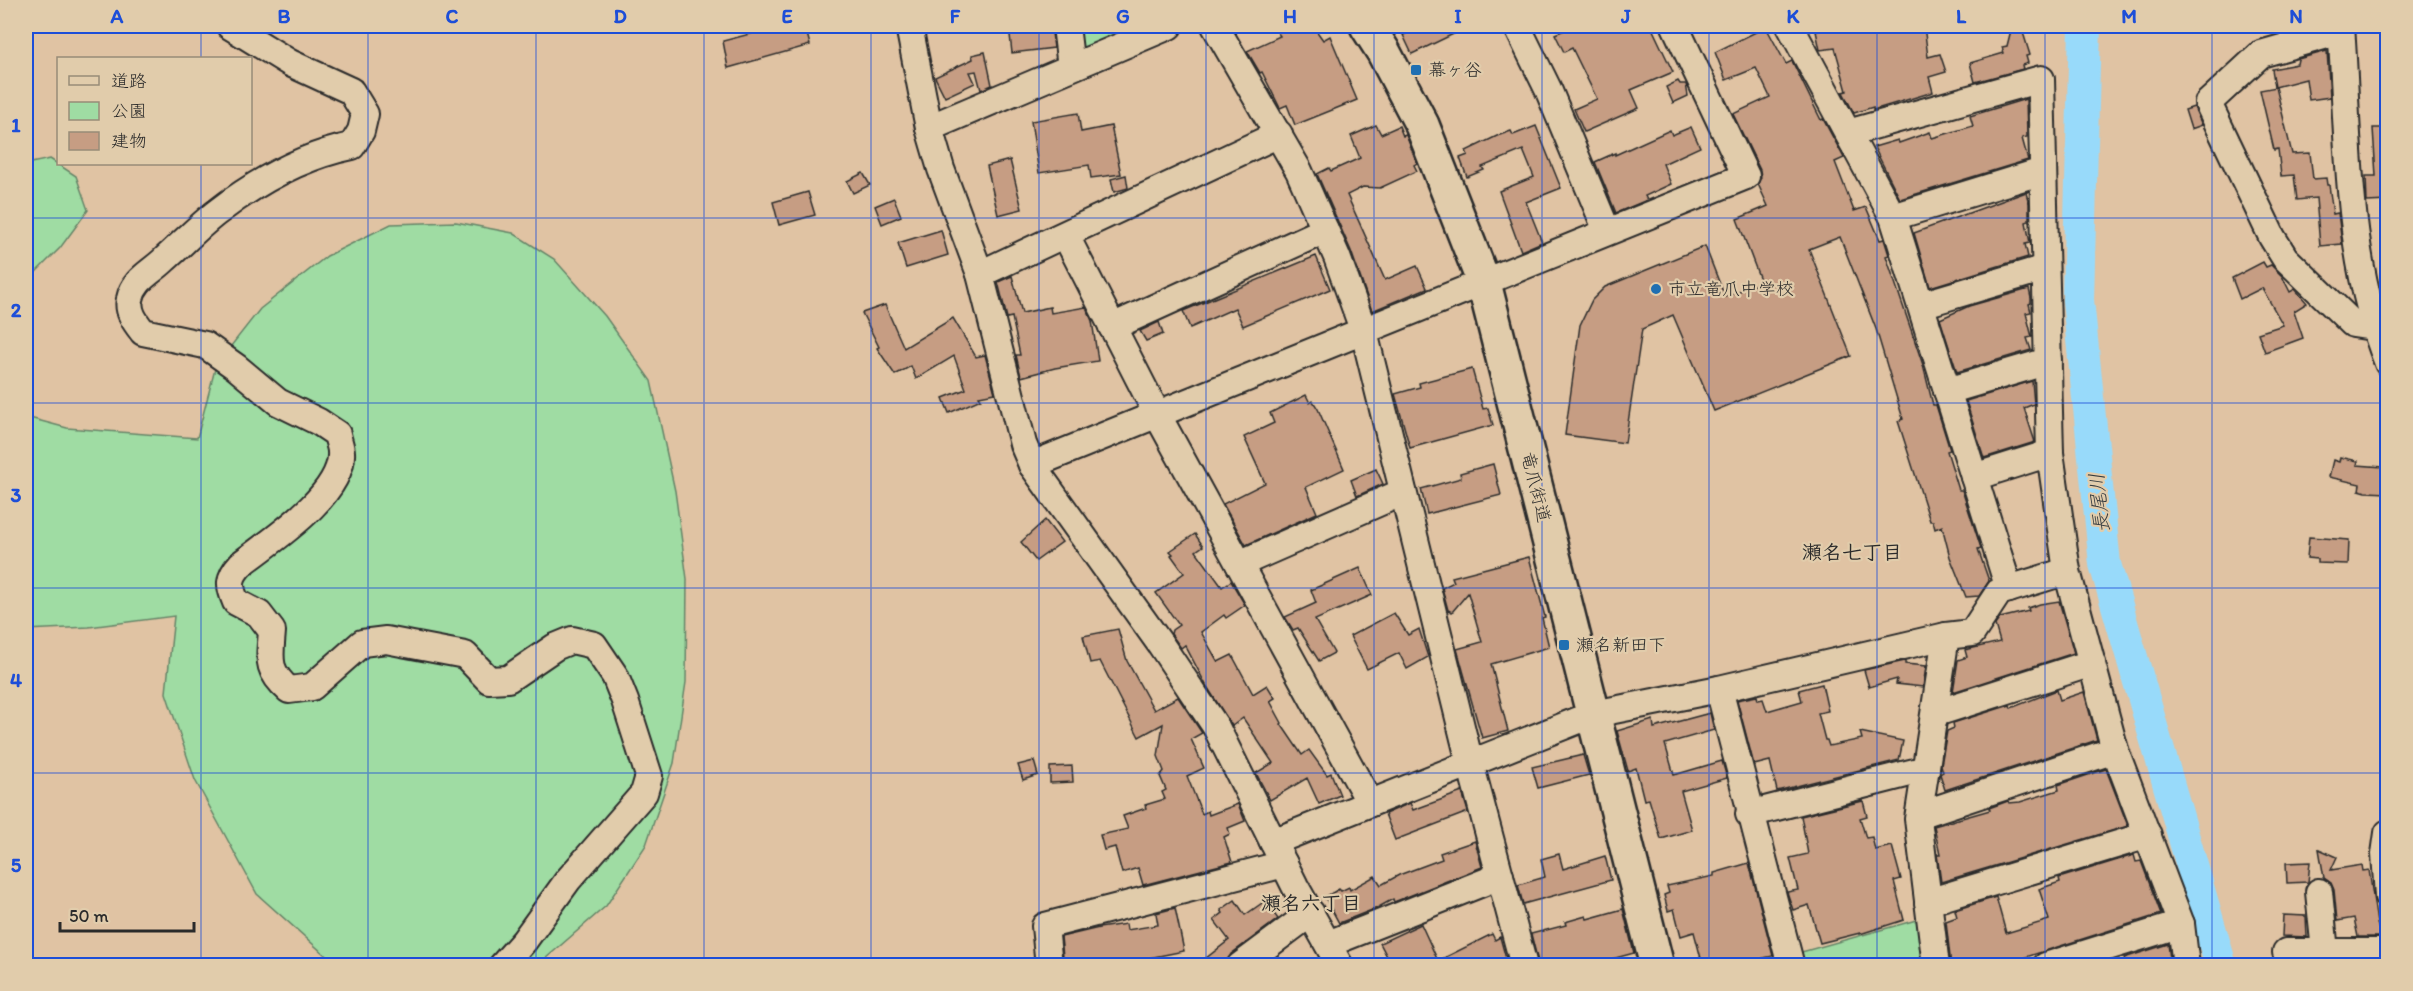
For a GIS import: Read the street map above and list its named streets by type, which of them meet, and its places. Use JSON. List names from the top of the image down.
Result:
{
  "streets": {
    "main road": ["竜爪街道"]
  },
  "districts": ["瀬名七丁目", "瀬名六丁目"],
  "water": ["長尾川"],
  "places": {
    "transit": ["幕ヶ谷", "瀬名新田下"],
    "other": ["市立竜爪中学校"]
  },
  "legend": ["道路", "公園", "建物"],
  "scale_bar": "50 m",
  "grid": {
    "columns": [
      "A",
      "B",
      "C",
      "D",
      "E",
      "F",
      "G",
      "H",
      "I",
      "J",
      "K",
      "L",
      "M",
      "N"
    ],
    "rows": [
      "1",
      "2",
      "3",
      "4",
      "5"
    ]
  }
}
